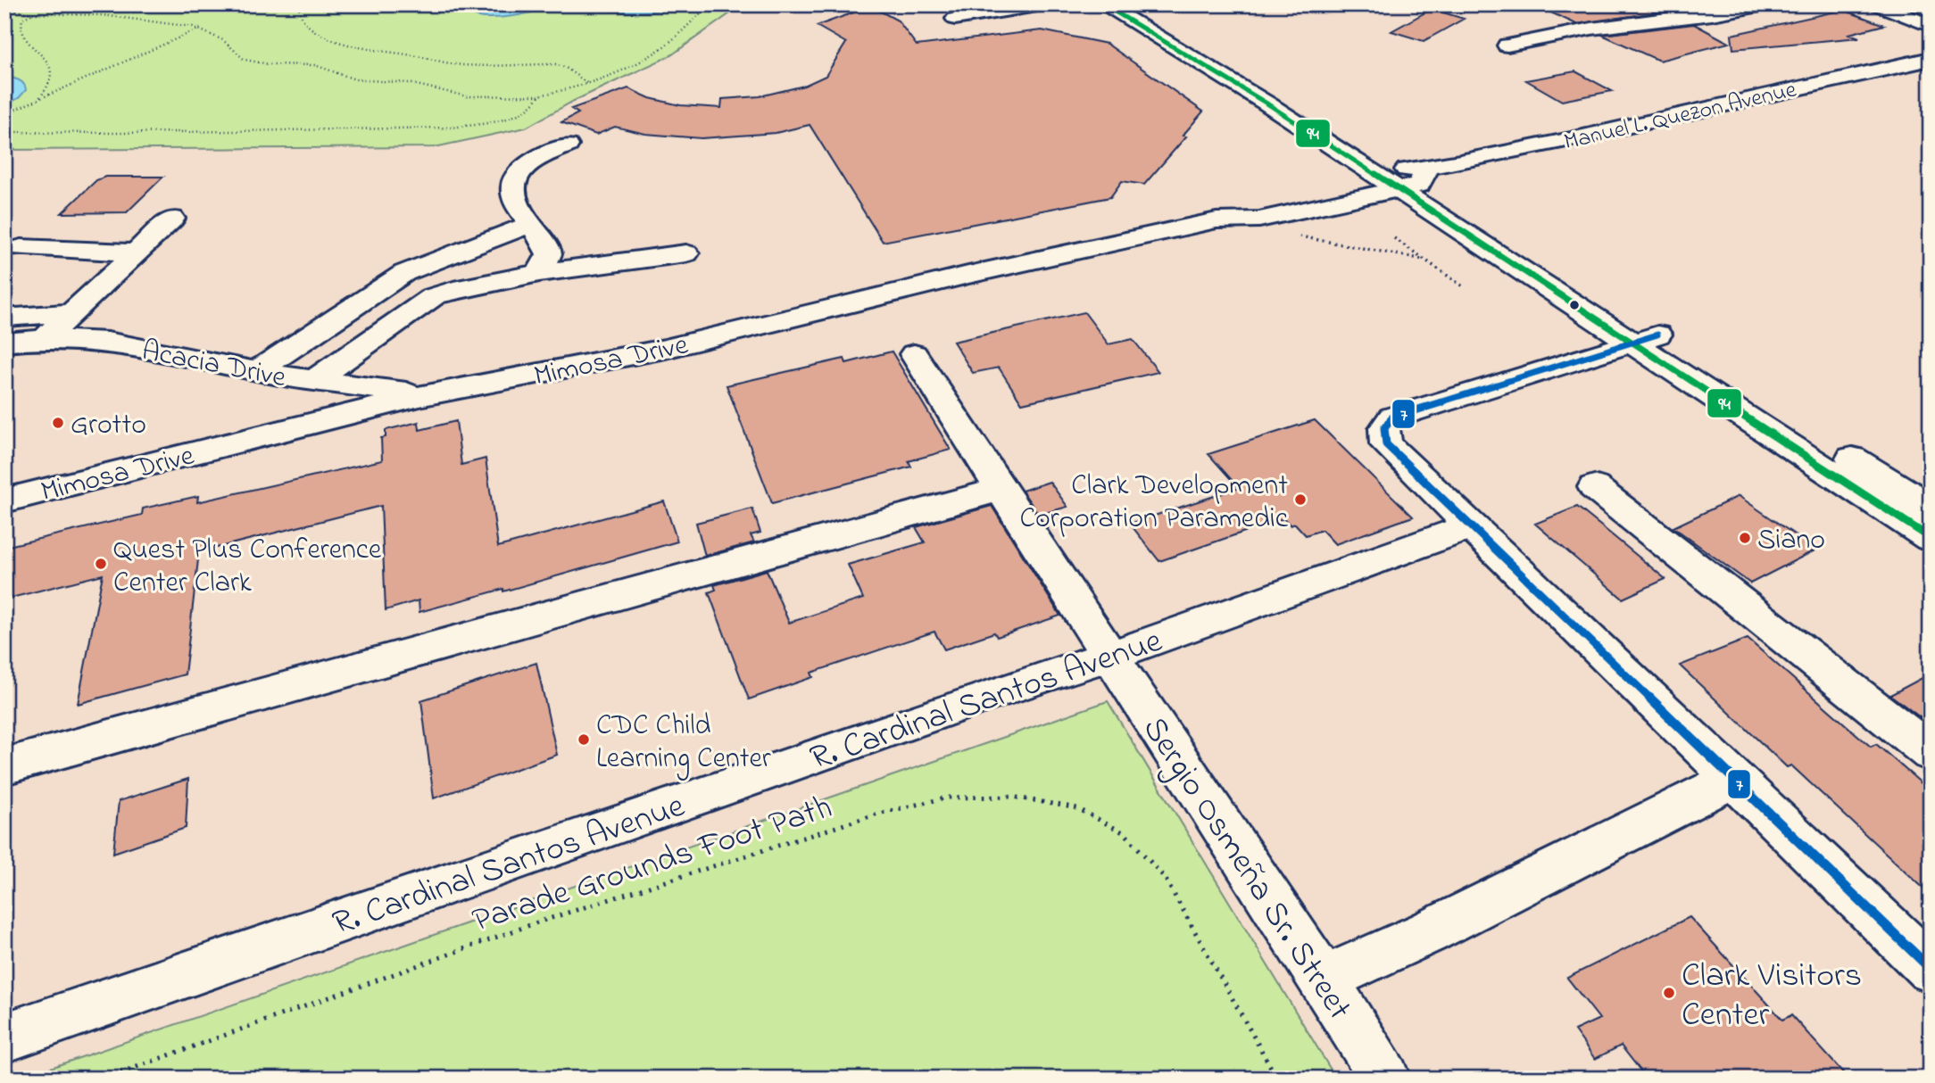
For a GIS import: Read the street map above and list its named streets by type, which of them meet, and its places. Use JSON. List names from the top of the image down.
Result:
{
  "streets": {
    "street": [
      "Manuel L. Quezon Avenue",
      "Mimosa Drive",
      "Acacia Drive",
      "R. Cardinal Santos Avenue",
      "Sergio Osmeña Sr. Street"
    ],
    "path": ["Parade Grounds Foot Path"]
  },
  "crossings": [
    ["Manuel L. Quezon Avenue", "Mimosa Drive"],
    ["Mimosa Drive", "Acacia Drive"],
    ["R. Cardinal Santos Avenue", "Sergio Osmeña Sr. Street"]
  ],
  "places": [
    "Grotto",
    "Clark Development Corporation Paramedic",
    "Siano",
    "Quest Plus Conference Center Clark",
    "CDC Child Learning Center",
    "Clark Visitors Center"
  ],
  "lines": ["transit line 94", "transit line 7"]
}
